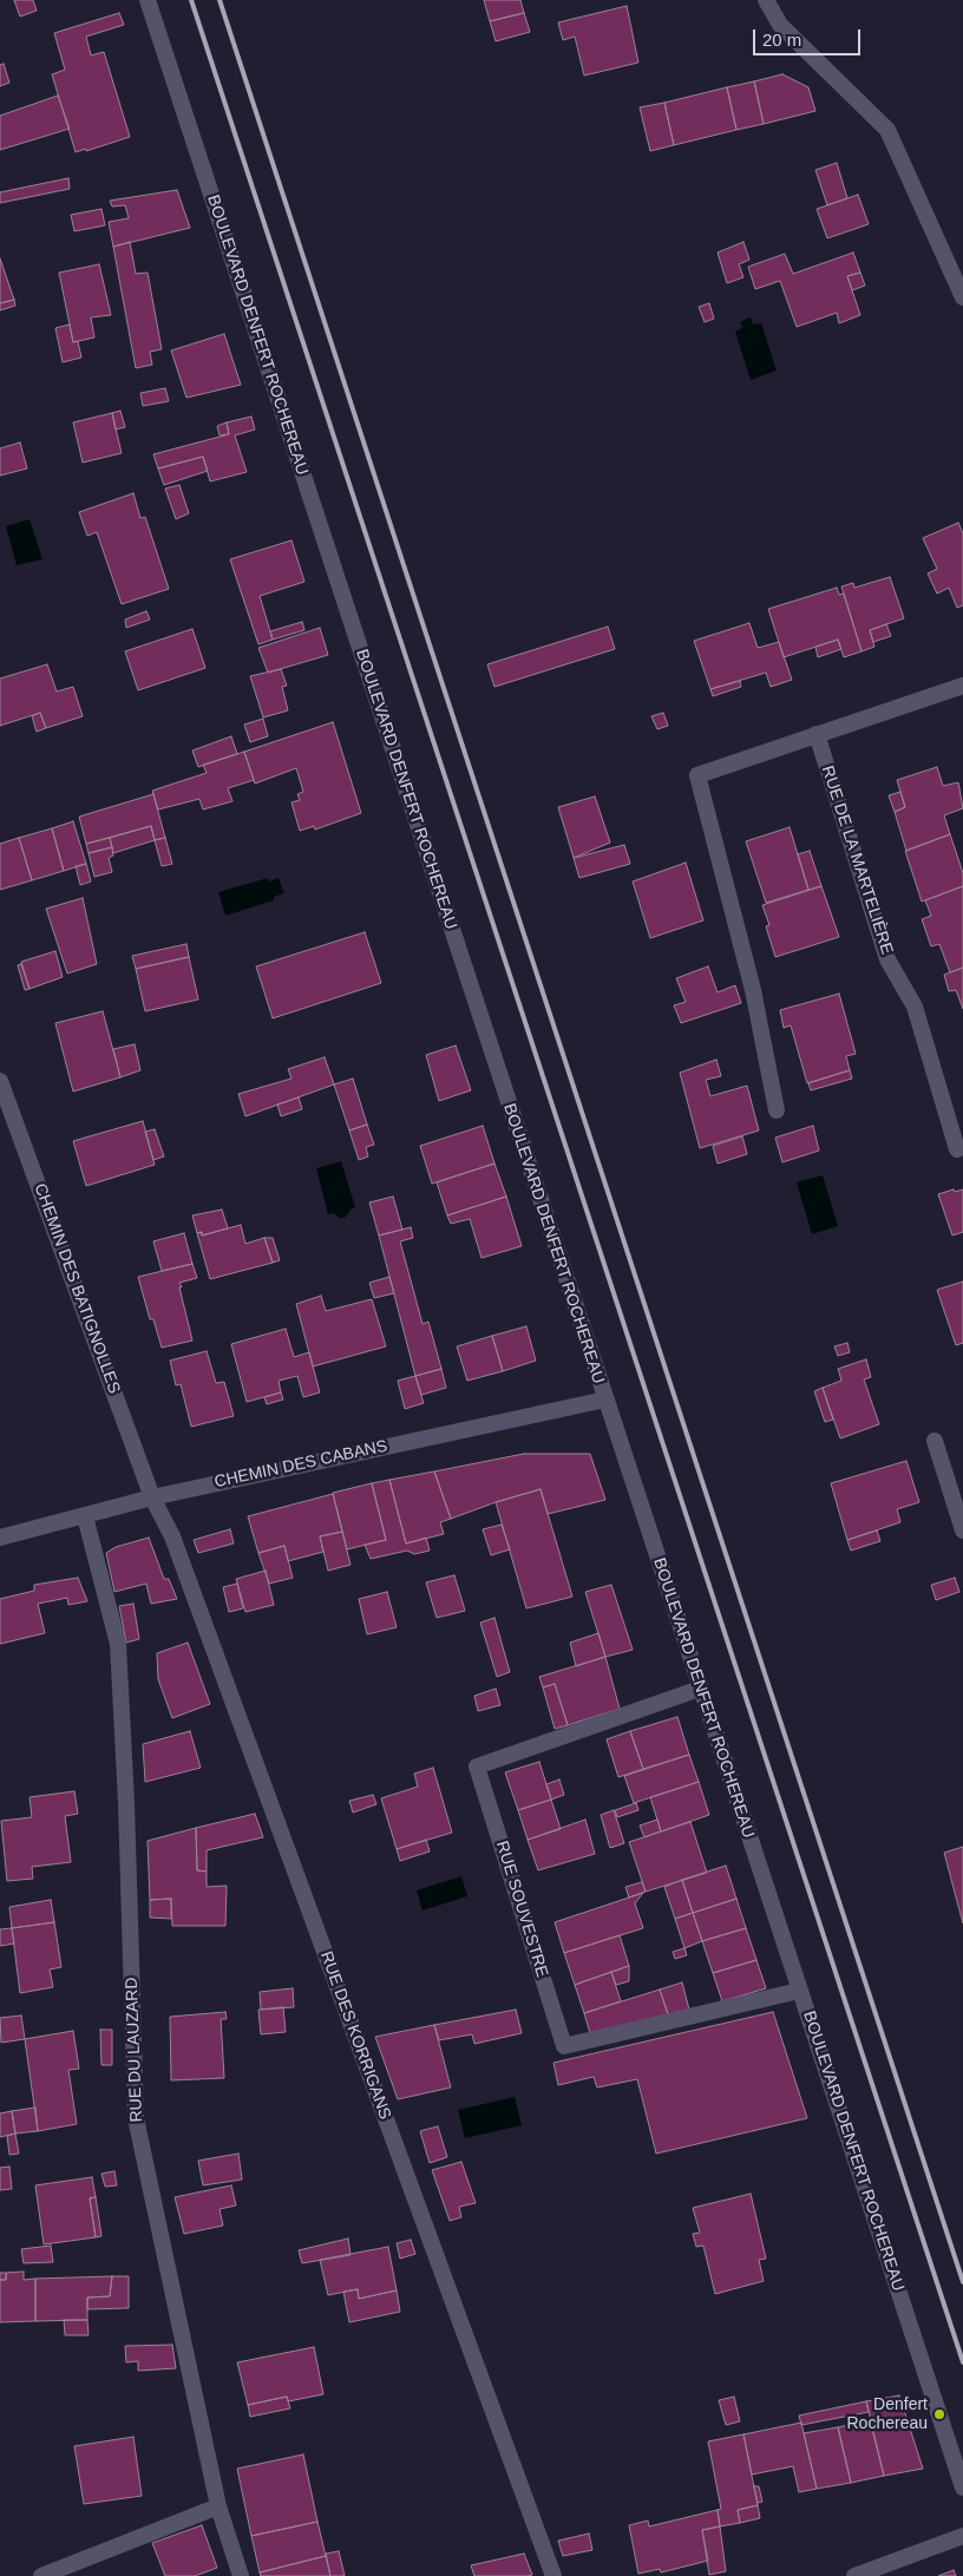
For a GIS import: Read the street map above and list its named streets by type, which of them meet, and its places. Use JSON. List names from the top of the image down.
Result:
{
  "streets": {
    "street": [
      "BOULEVARD DENFERT ROCHEREAU",
      "RUE DE LA MARTELIÈRE",
      "CHEMIN DES BATIGNOLLES",
      "CHEMIN DES CABANS",
      "RUE SOUVESTRE",
      "RUE DES KORRIGANS",
      "RUE DU LAUZARD"
    ]
  },
  "crossings": [
    ["BOULEVARD DENFERT ROCHEREAU", "CHEMIN DES CABANS"],
    ["BOULEVARD DENFERT ROCHEREAU", "RUE SOUVESTRE"],
    ["CHEMIN DES BATIGNOLLES", "CHEMIN DES CABANS"],
    ["CHEMIN DES BATIGNOLLES", "RUE DES KORRIGANS"],
    ["CHEMIN DES CABANS", "RUE DES KORRIGANS"],
    ["CHEMIN DES CABANS", "RUE DU LAUZARD"]
  ],
  "places": ["Denfert Rochereau"],
  "scale_bar": "20 m"
}
